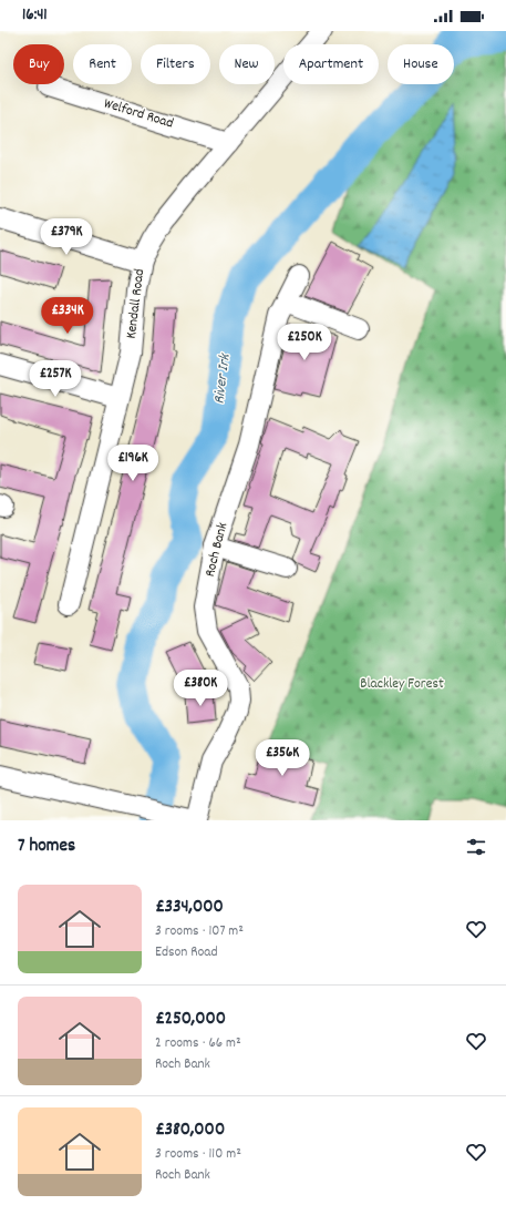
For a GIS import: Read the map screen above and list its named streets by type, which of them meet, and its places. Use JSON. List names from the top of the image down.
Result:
{
  "streets": {
    "street": ["Welford Road", "Kendall Road", "Roch Bank"]
  },
  "crossings": [
    ["Welford Road", "Kendall Road"]
  ],
  "water": ["River Irk"],
  "parks": ["Blackley Forest"],
  "page": {
    "status": "16:41",
    "chip": [
      "Buy",
      "Rent",
      "Filters",
      "New",
      "Apartment",
      "House"
    ],
    "price": [
      "£379K",
      "£334K",
      "£250K",
      "£257K",
      "£196K",
      "£380K",
      "£356K"
    ],
    "heading": "7 homes",
    "list": [
      {
        "name": "£334,000",
        "note": "3 rooms · 107 m² · Edson Road"
      },
      {
        "name": "£250,000",
        "note": "2 rooms · 66 m² · Roch Bank"
      },
      {
        "name": "£380,000",
        "note": "3 rooms · 110 m² · Roch Bank"
      }
    ]
  }
}
